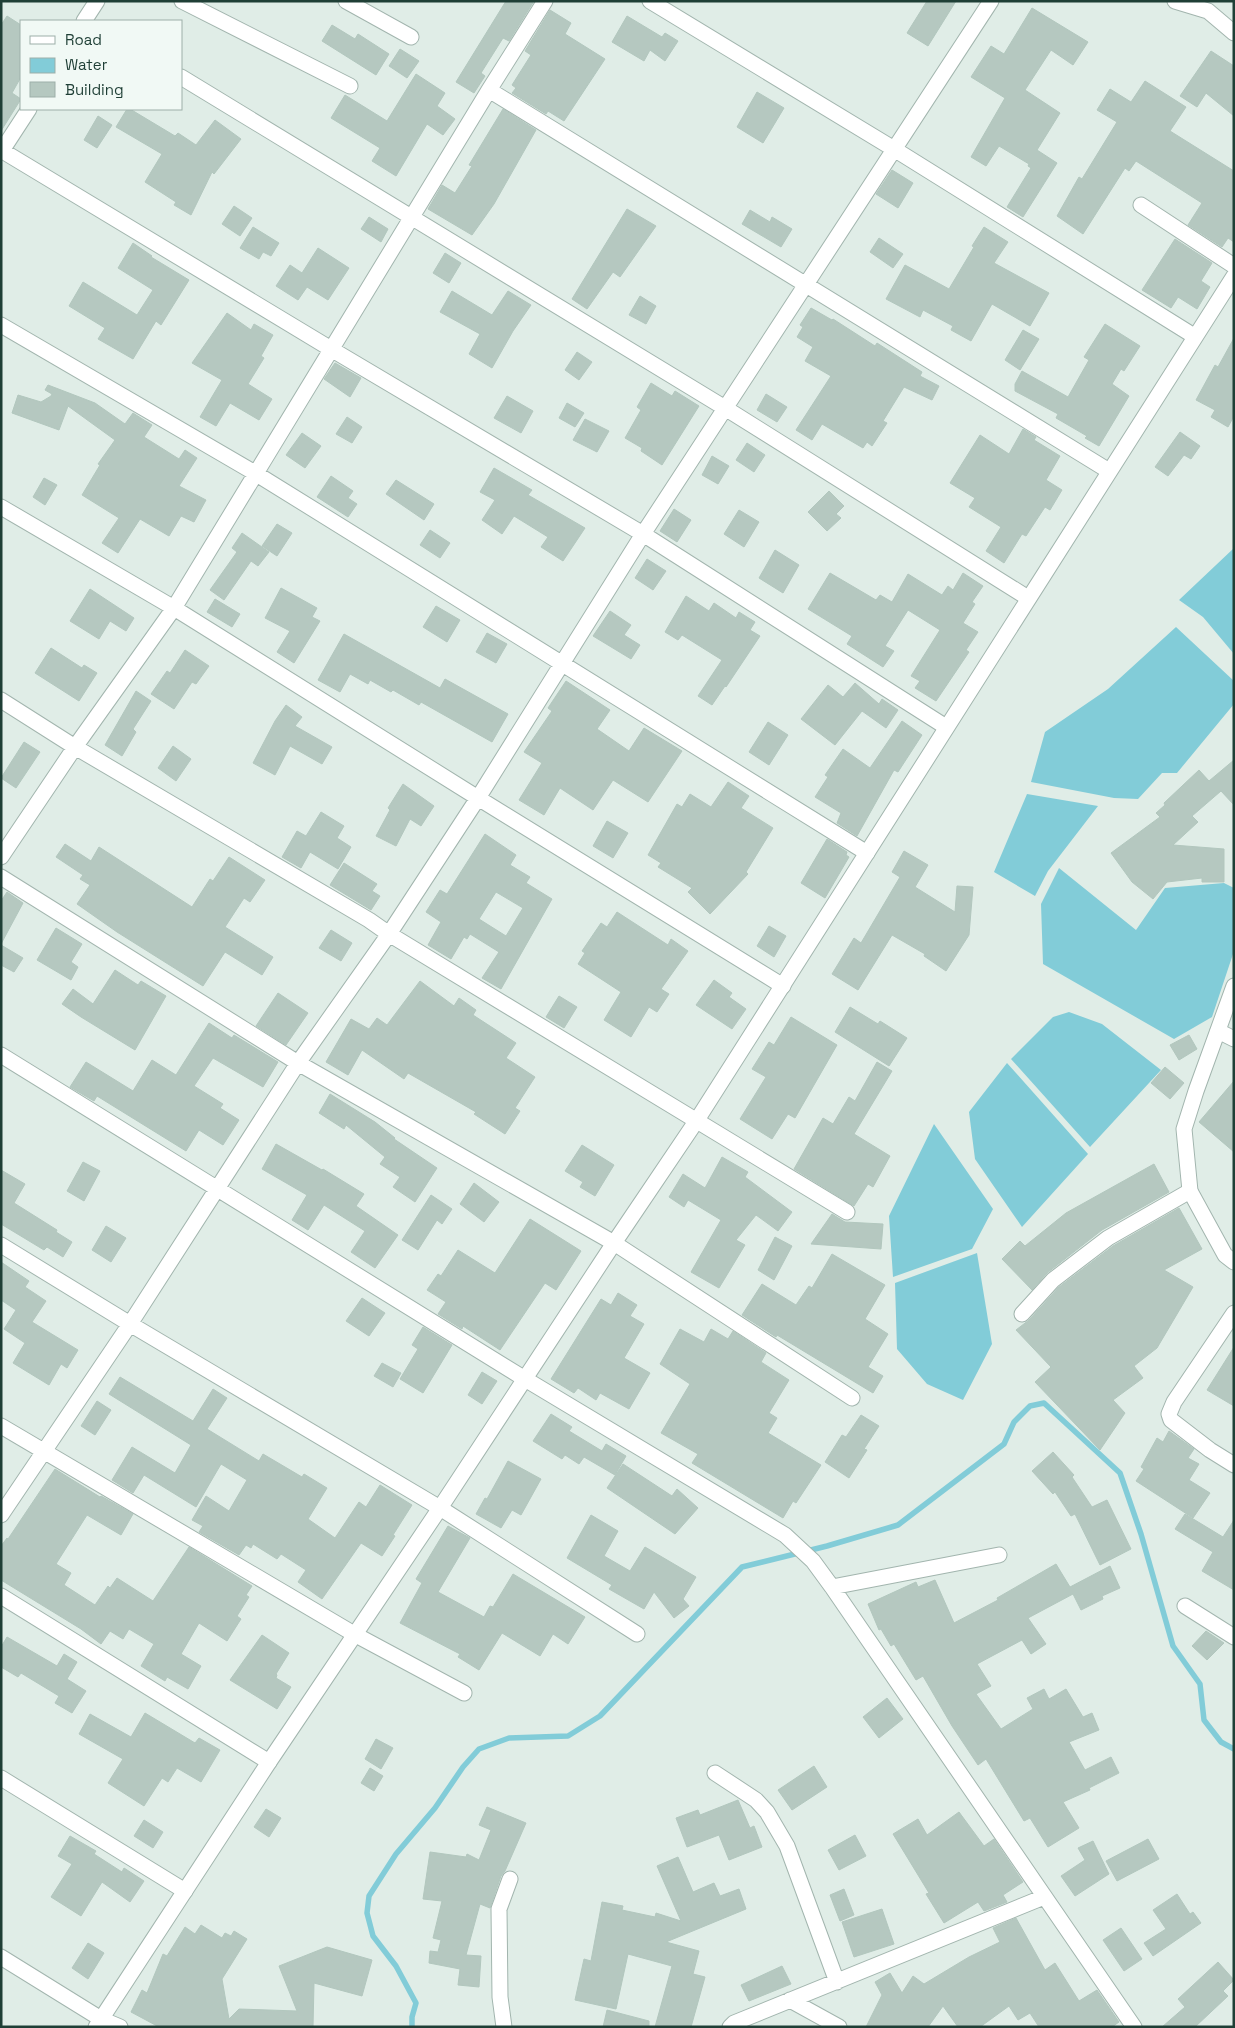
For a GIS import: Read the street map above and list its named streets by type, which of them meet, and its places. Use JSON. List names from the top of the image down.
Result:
{
  "legend": ["Road", "Water", "Building"]
}
